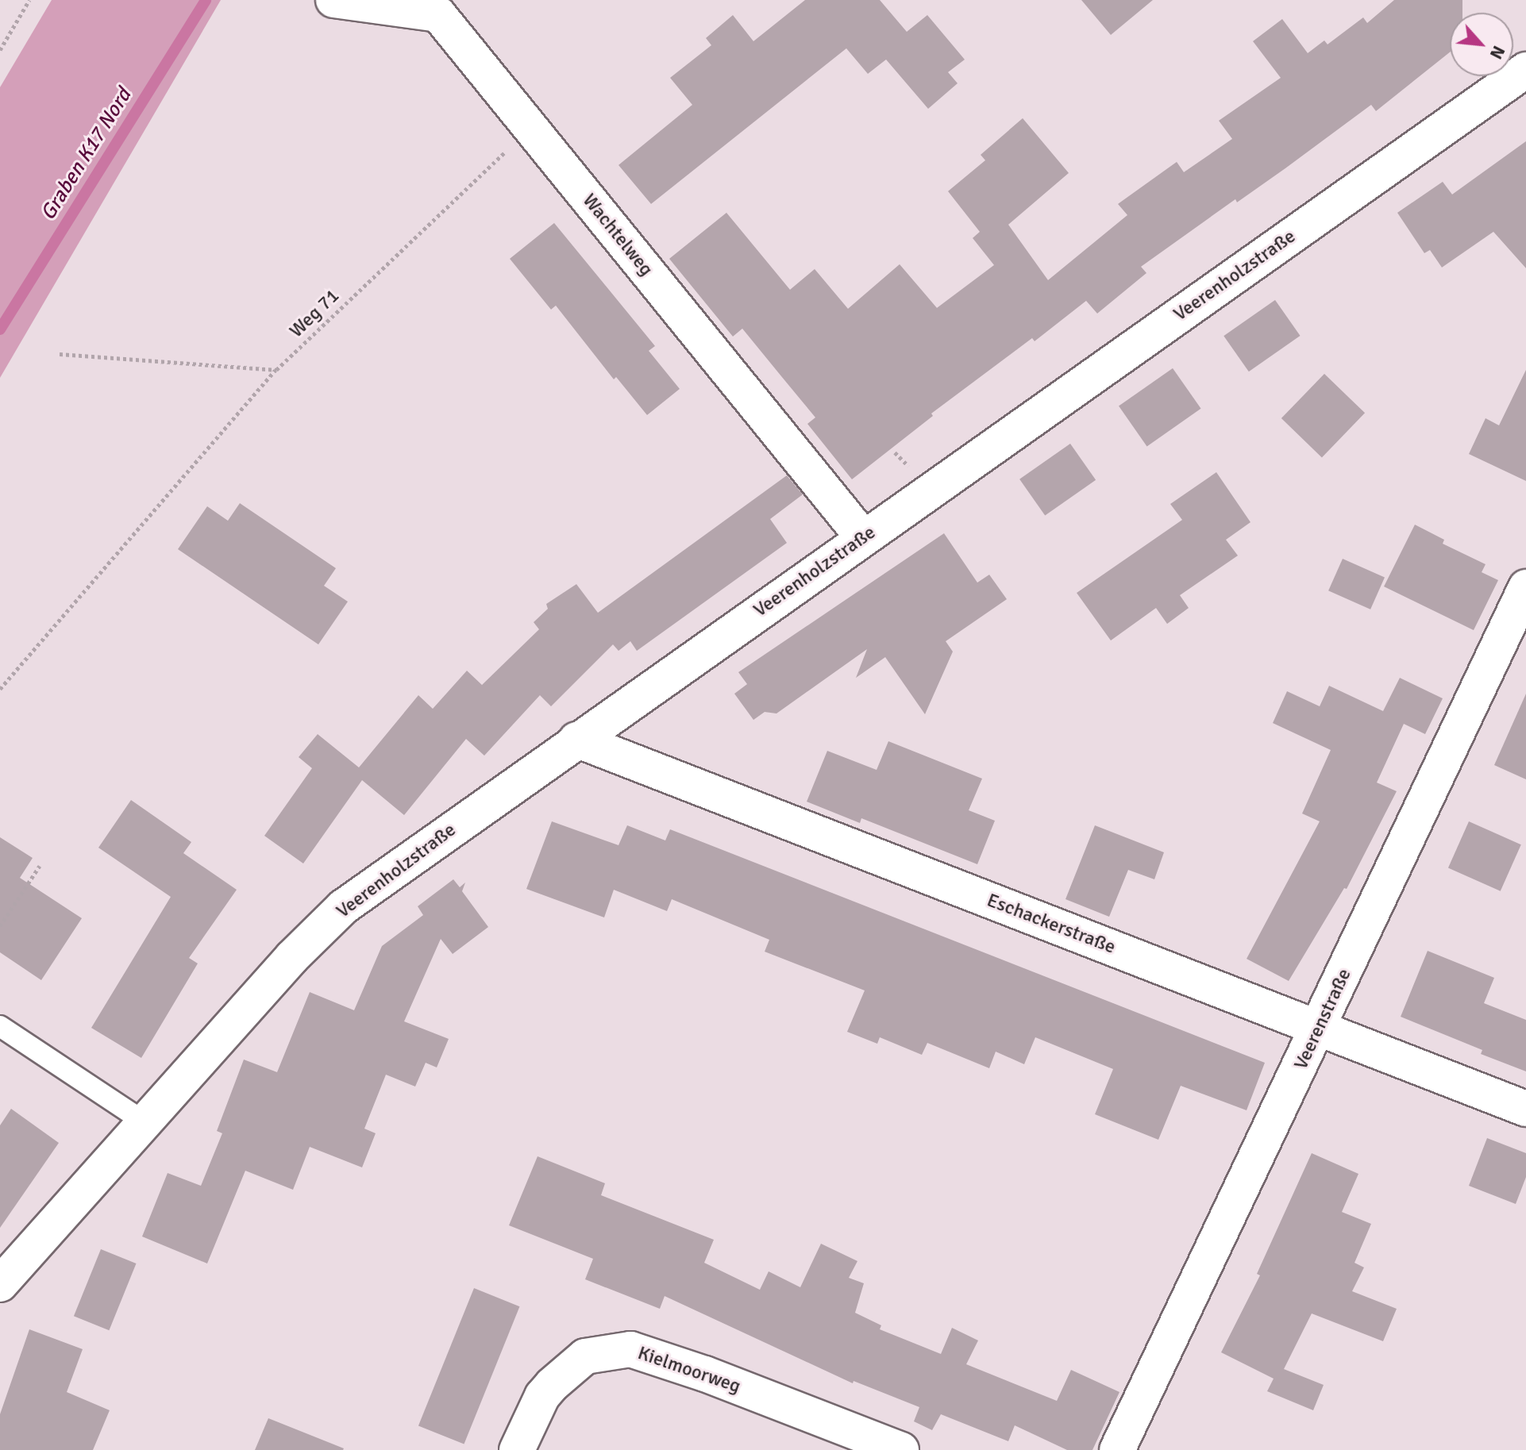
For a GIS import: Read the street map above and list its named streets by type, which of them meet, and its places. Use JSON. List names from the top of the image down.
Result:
{
  "streets": {
    "street": [
      "Wachtelweg",
      "Veerenholzstraße",
      "Eschackerstraße",
      "Veerenstraße",
      "Kielmoorweg"
    ],
    "path": ["Weg 71"]
  },
  "crossings": [
    ["Wachtelweg", "Veerenholzstraße"],
    ["Wachtelweg", "Weg 71"],
    ["Veerenholzstraße", "Eschackerstraße"],
    ["Eschackerstraße", "Veerenstraße"]
  ],
  "water": ["Graben K17 Nord"],
  "north": "bottom right"
}
